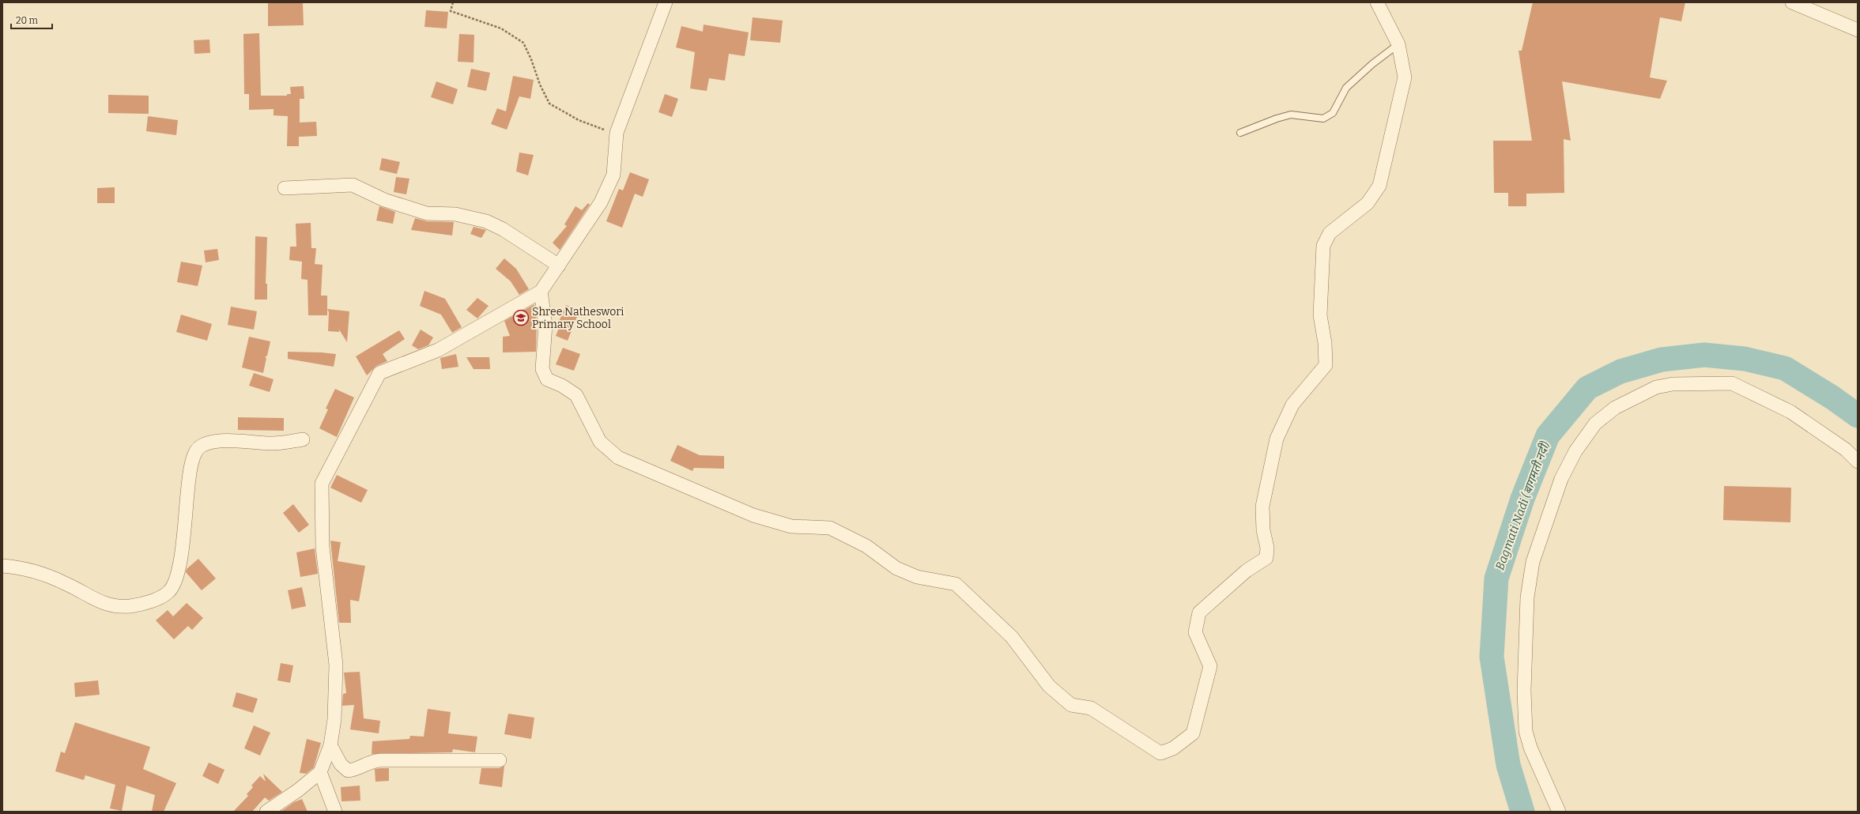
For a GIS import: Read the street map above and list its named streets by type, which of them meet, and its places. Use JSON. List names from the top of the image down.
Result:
{
  "water": ["Bagmati Nadi (बागमती नदी)"],
  "places": {
    "school or university": ["Shree Natheswori Primary School"]
  },
  "scale_bar": "20 m"
}
